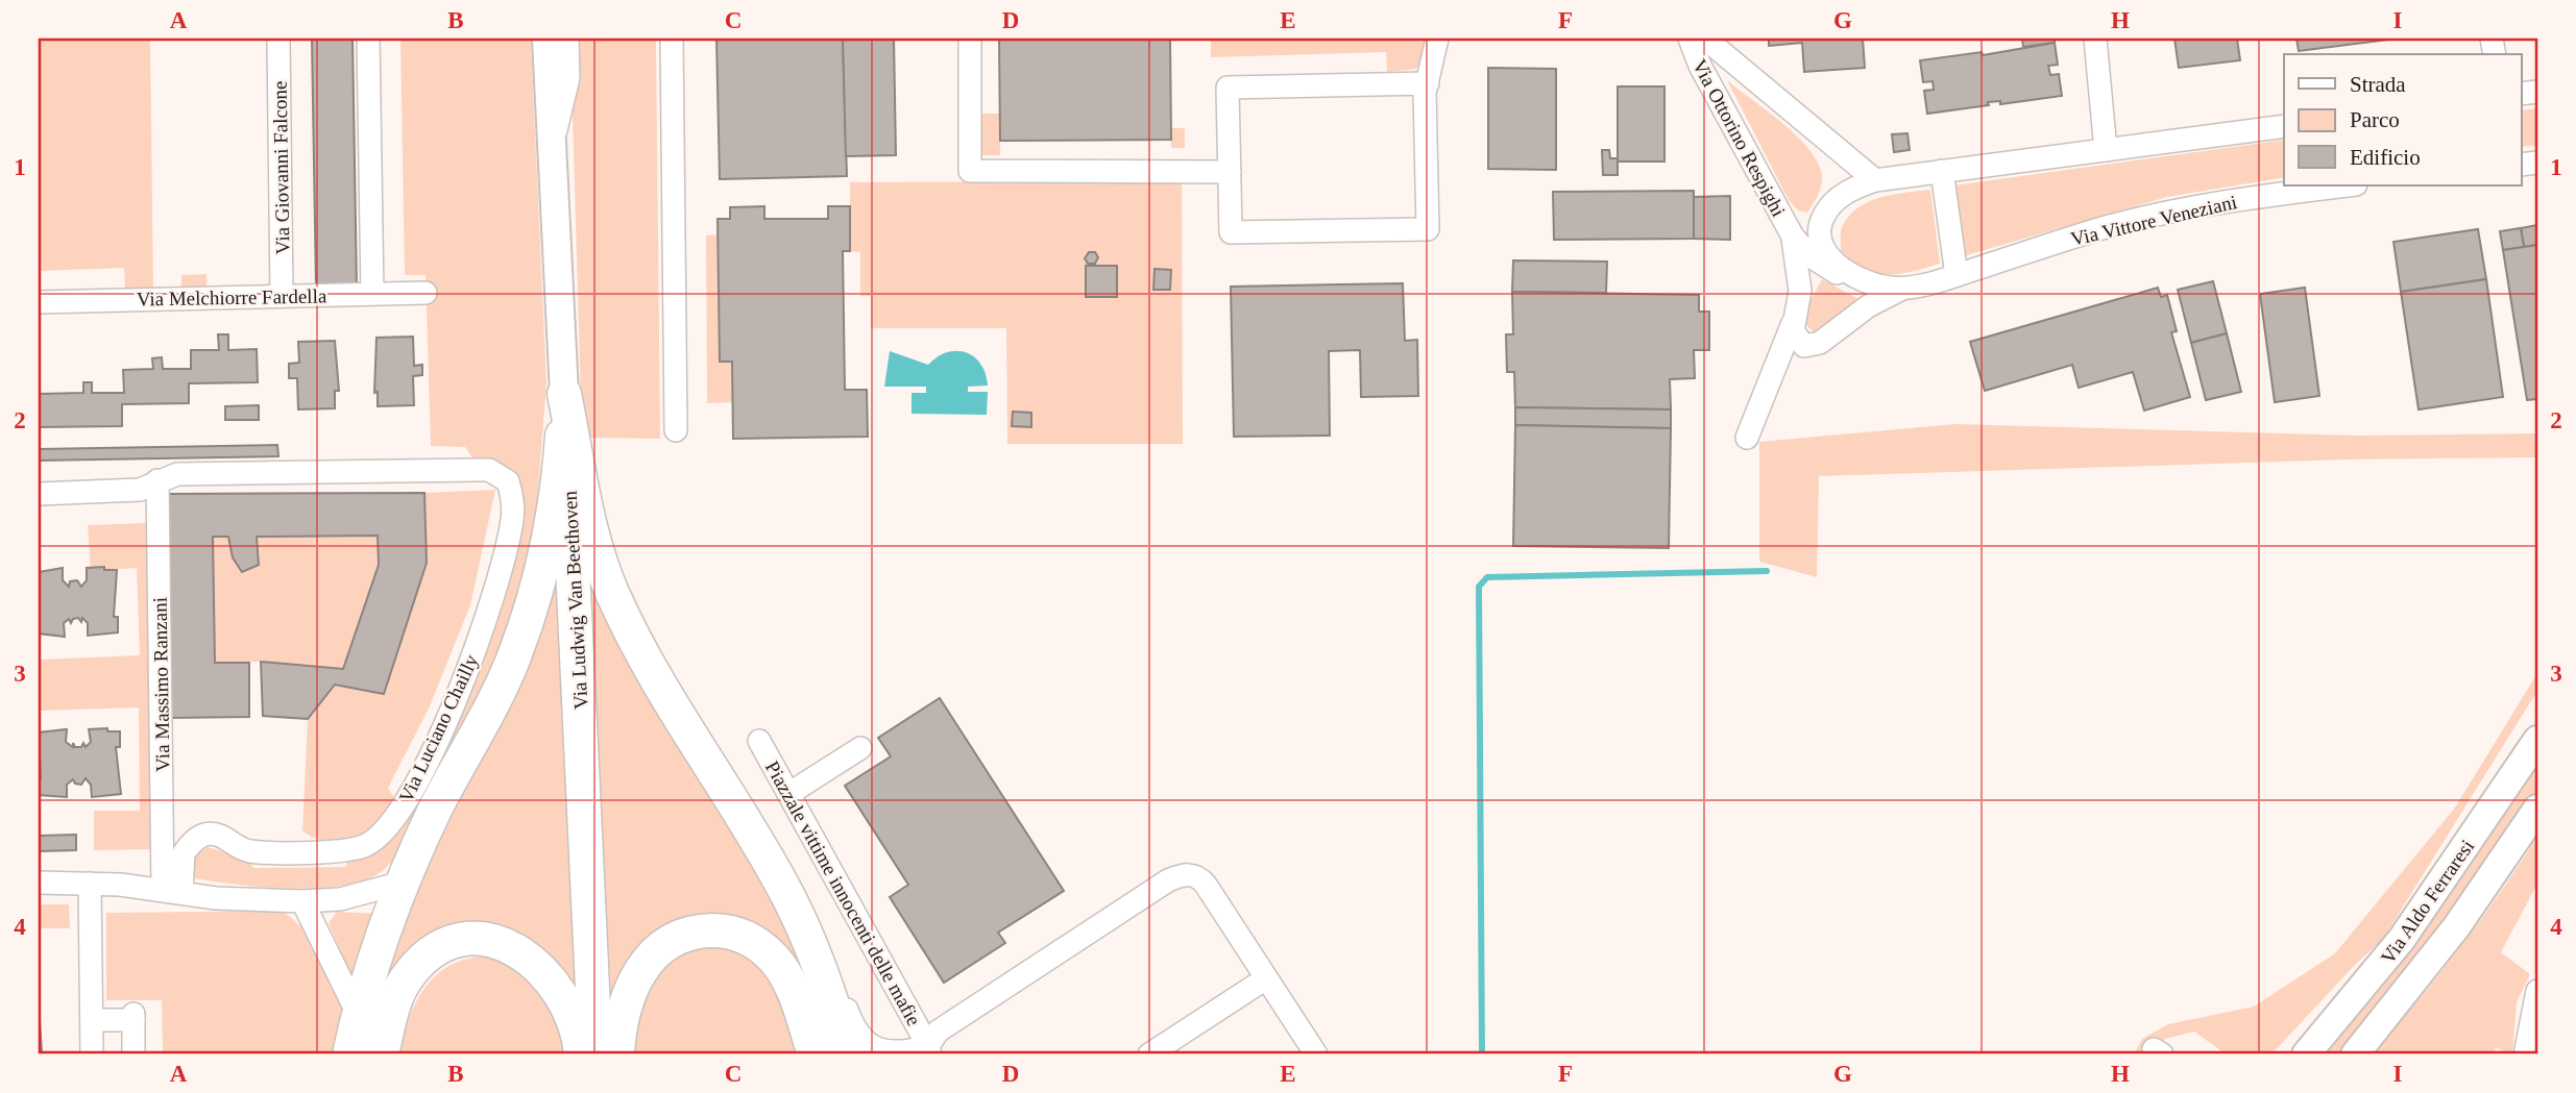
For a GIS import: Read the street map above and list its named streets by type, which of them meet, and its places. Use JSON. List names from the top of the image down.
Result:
{
  "streets": {
    "highway": ["Via Ludwig Van Beethoven"],
    "main road": ["Via Aldo Ferraresi"],
    "street": [
      "Via Ottorino Respighi",
      "Via Giovanni Falcone",
      "Via Vittore Veneziani",
      "Via Melchiorre Fardella",
      "Via Massimo Ranzani",
      "Via Luciano Chailly",
      "Piazzale vittime innocenti delle mafie"
    ]
  },
  "crossings": [
    ["Via Ottorino Respighi", "Via Vittore Veneziani"],
    ["Via Giovanni Falcone", "Via Melchiorre Fardella"],
    ["Via Massimo Ranzani", "Via Luciano Chailly"]
  ],
  "legend": ["Strada", "Parco", "Edificio"],
  "grid": {
    "columns": [
      "A",
      "B",
      "C",
      "D",
      "E",
      "F",
      "G",
      "H",
      "I"
    ],
    "rows": [
      "1",
      "2",
      "3",
      "4"
    ]
  }
}
